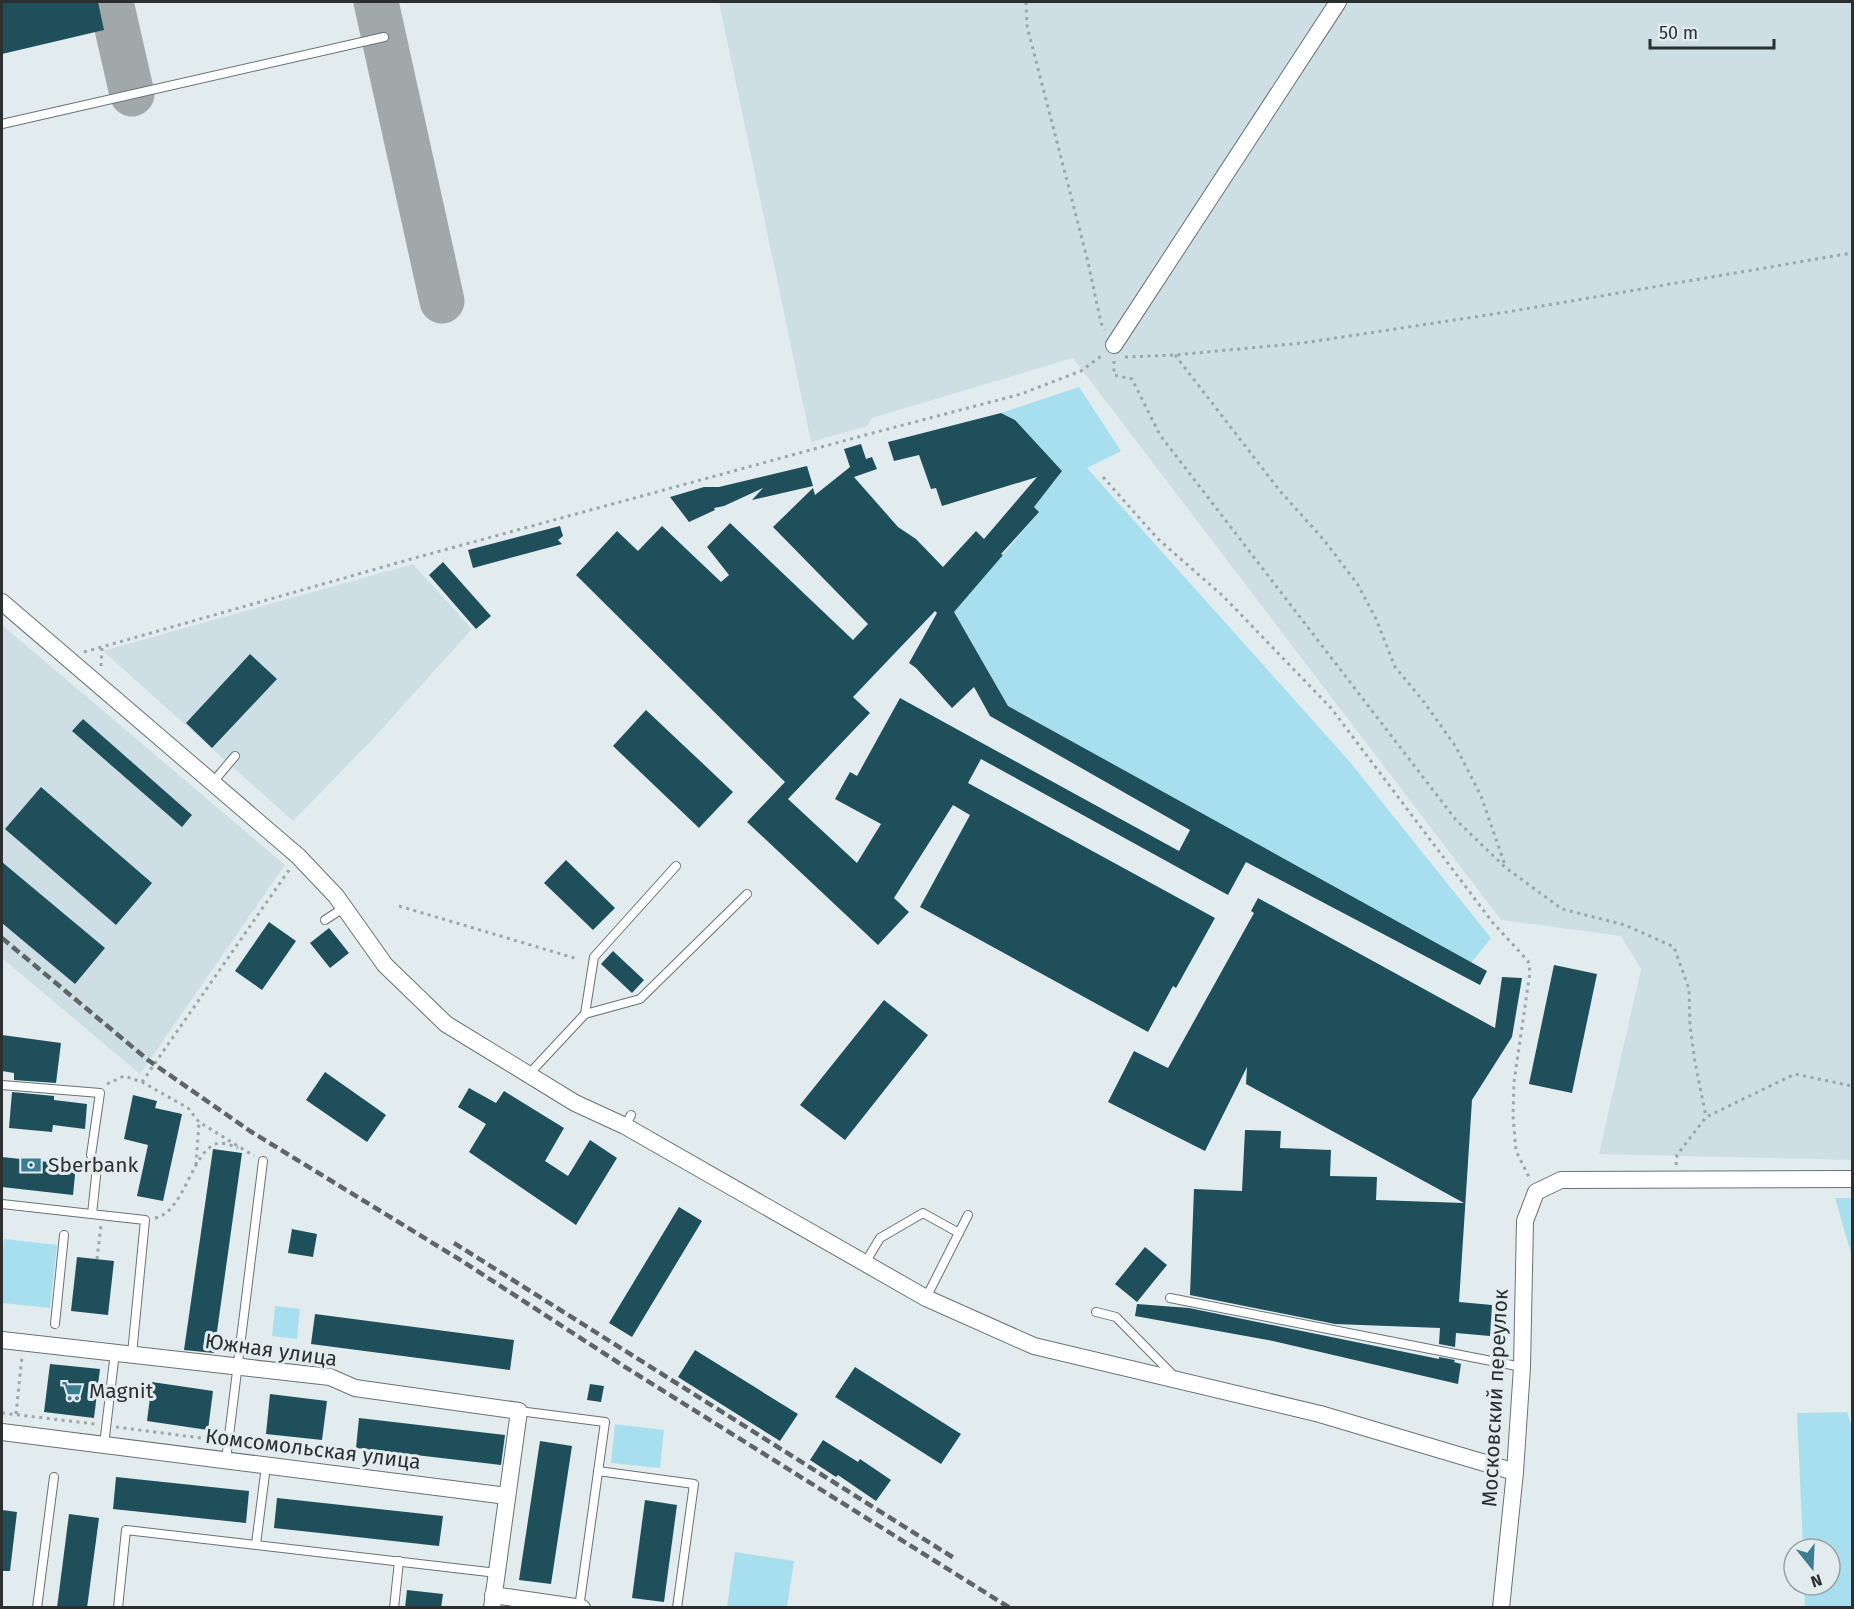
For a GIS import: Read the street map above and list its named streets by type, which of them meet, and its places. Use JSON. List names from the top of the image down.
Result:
{
  "streets": {
    "street": ["Южная улица", "Московский переулок", "Комсомольская улица"]
  },
  "places": {
    "bank": ["Sberbank"],
    "supermarket": ["Magnit"]
  },
  "scale_bar": "50 m",
  "north": "bottom"
}
